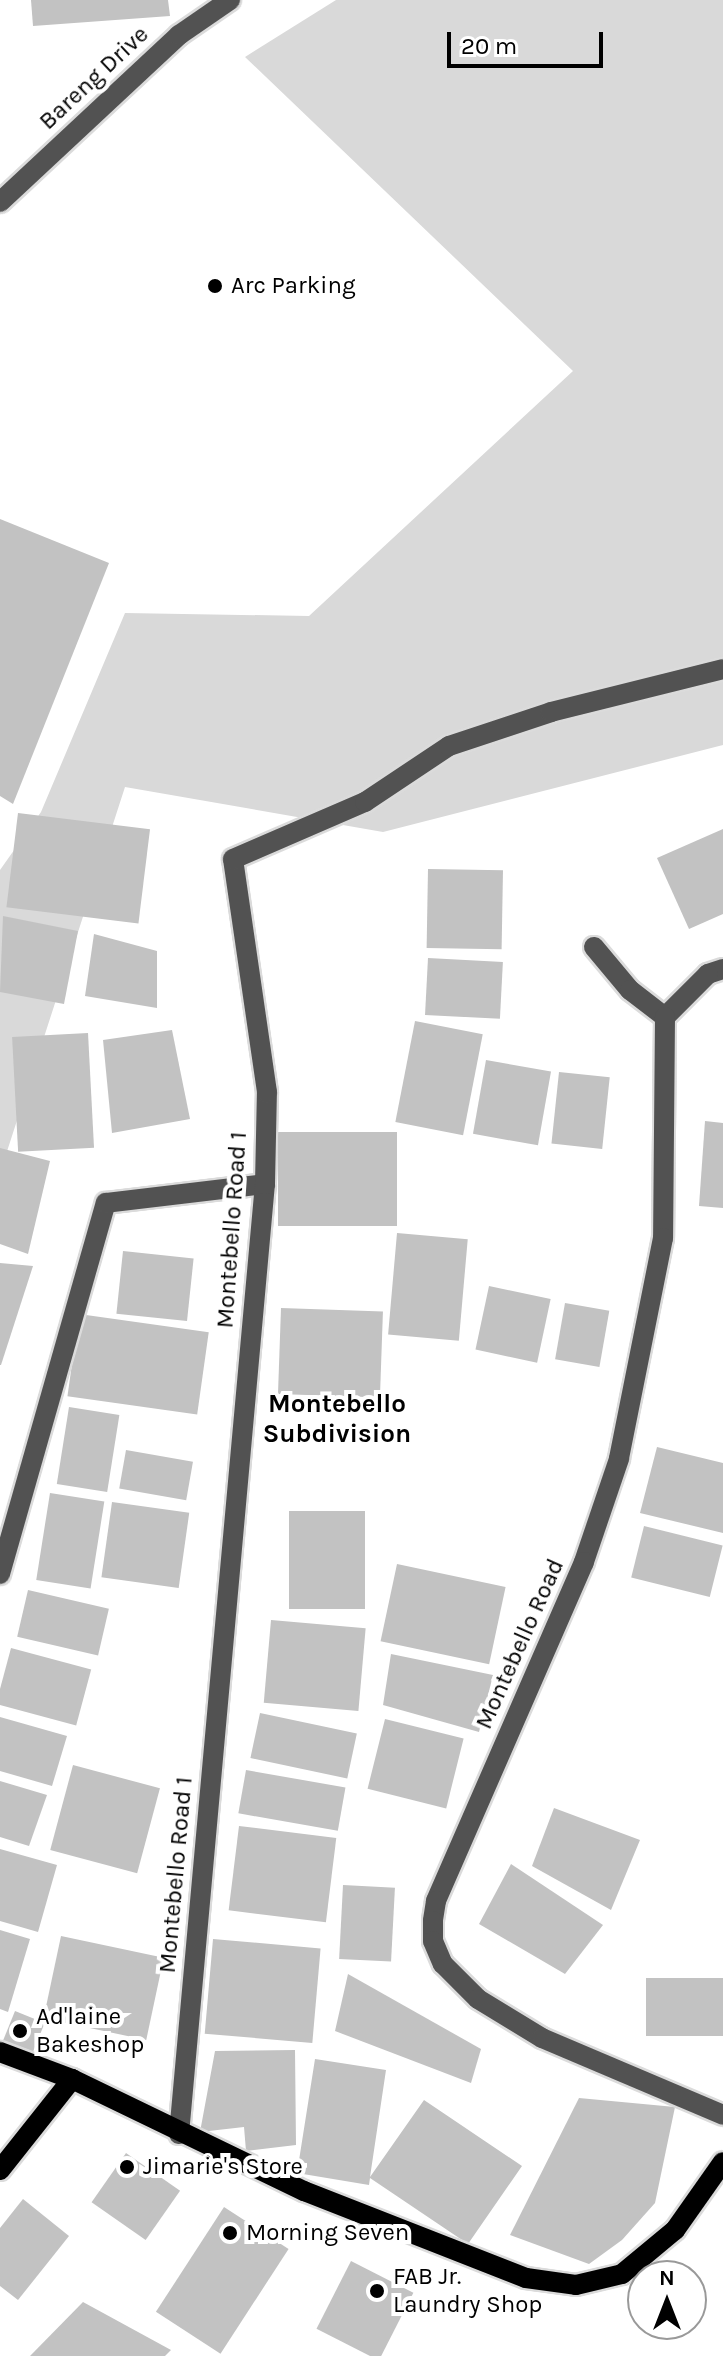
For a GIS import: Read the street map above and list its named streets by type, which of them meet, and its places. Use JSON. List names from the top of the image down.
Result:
{
  "streets": {
    "street": ["Bareng Drive", "Montebello Road 1", "Montebello Road"]
  },
  "districts": ["Montebello Subdivision"],
  "places": [
    "Arc Parking",
    "Ad'laine Bakeshop",
    "Jimarie's Store",
    "Morning Seven",
    "FAB Jr. Laundry Shop"
  ],
  "scale_bar": "20 m",
  "north": "top"
}
